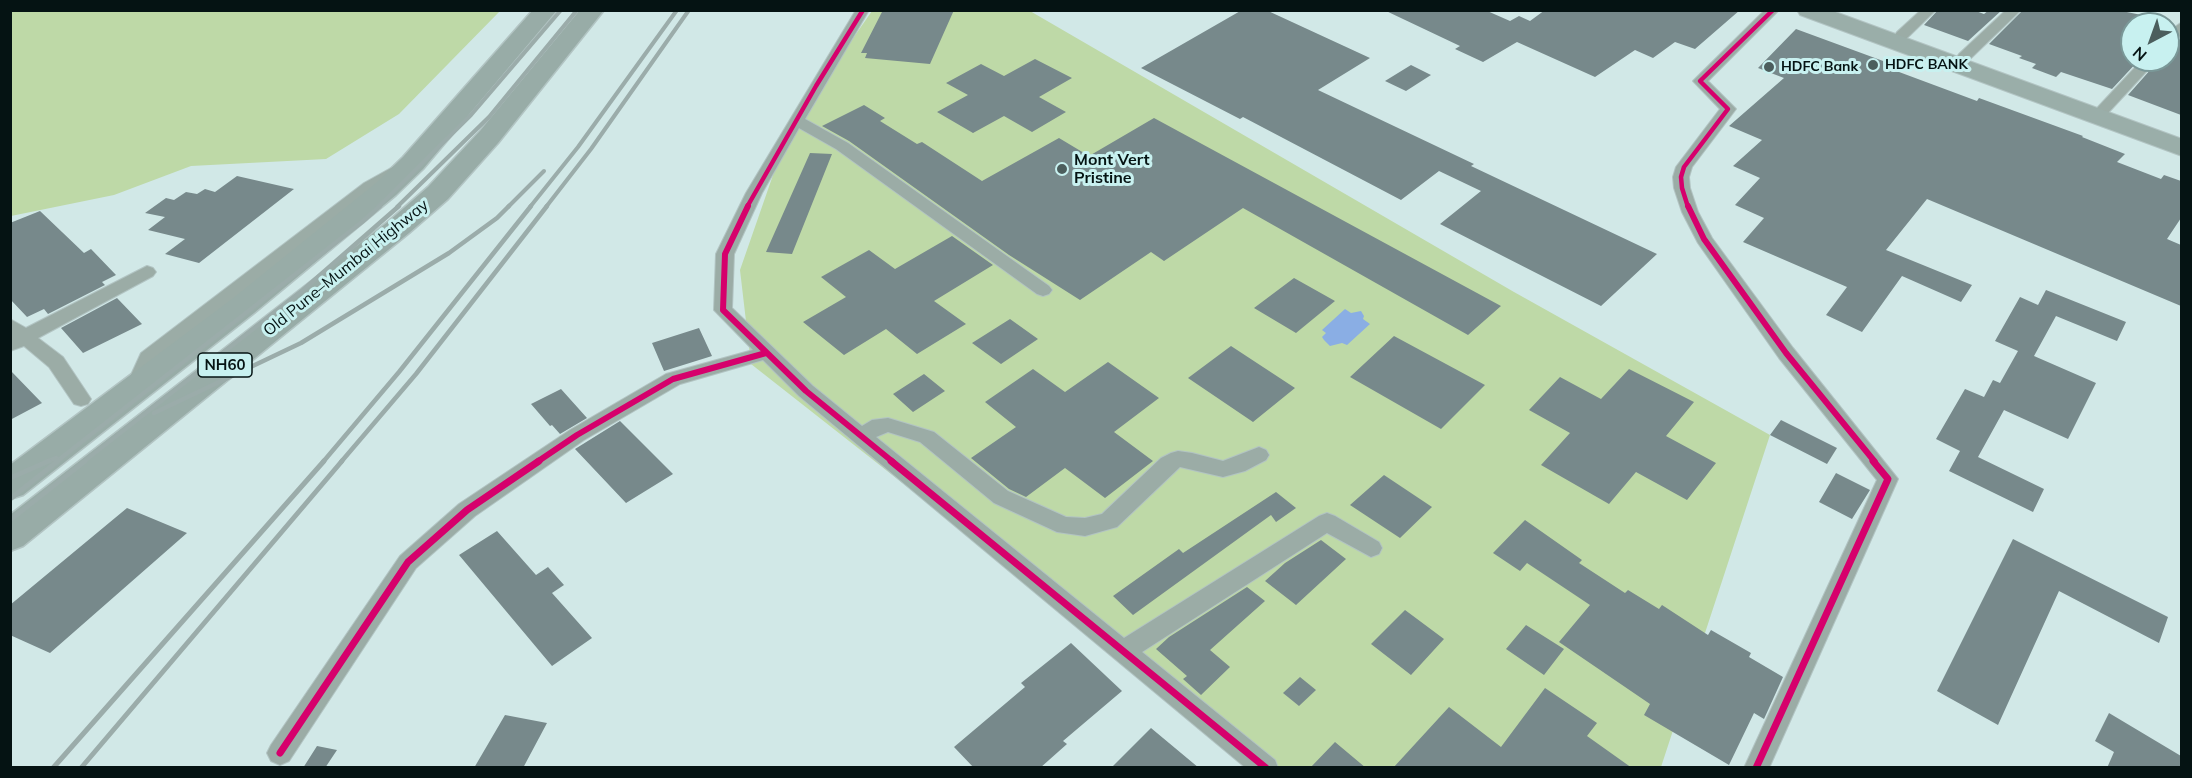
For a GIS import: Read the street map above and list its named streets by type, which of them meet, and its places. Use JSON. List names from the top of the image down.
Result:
{
  "streets": {
    "highway": ["Old Pune–Mumbai Highway", "NH60"]
  },
  "places": ["HDFC BANK", "HDFC Bank", "Mont Vert Pristine"],
  "north": "bottom left"
}
